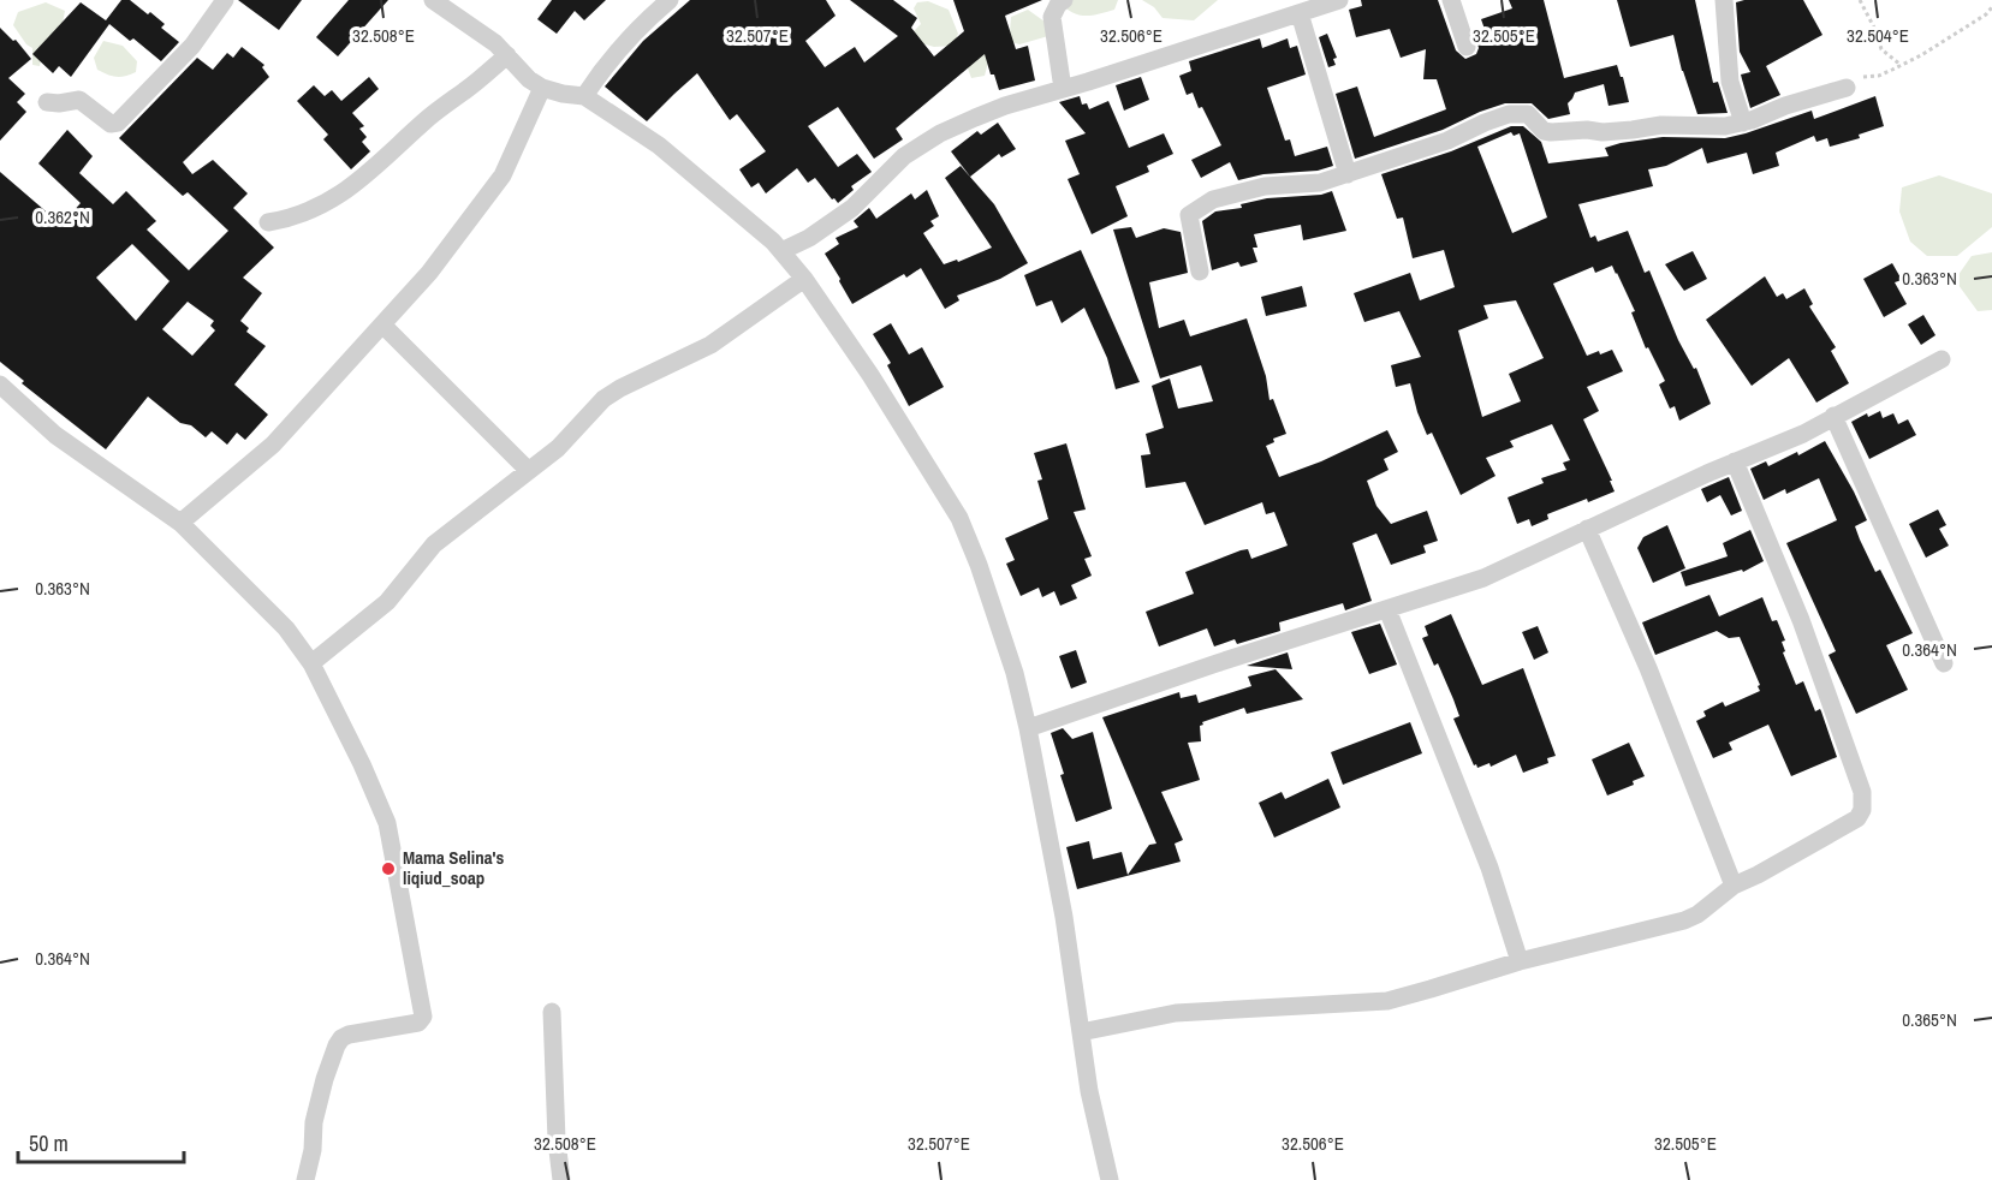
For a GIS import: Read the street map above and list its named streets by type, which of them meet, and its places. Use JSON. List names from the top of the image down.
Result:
{
  "places": ["Mama Selina's liqiud_soap"],
  "scale_bar": "50 m",
  "coordinates": [
    "32.508°E",
    "32.507°E",
    "32.506°E",
    "32.505°E",
    "32.504°E",
    "0.362°N",
    "0.363°N",
    "0.364°N",
    "0.365°N"
  ]
}
